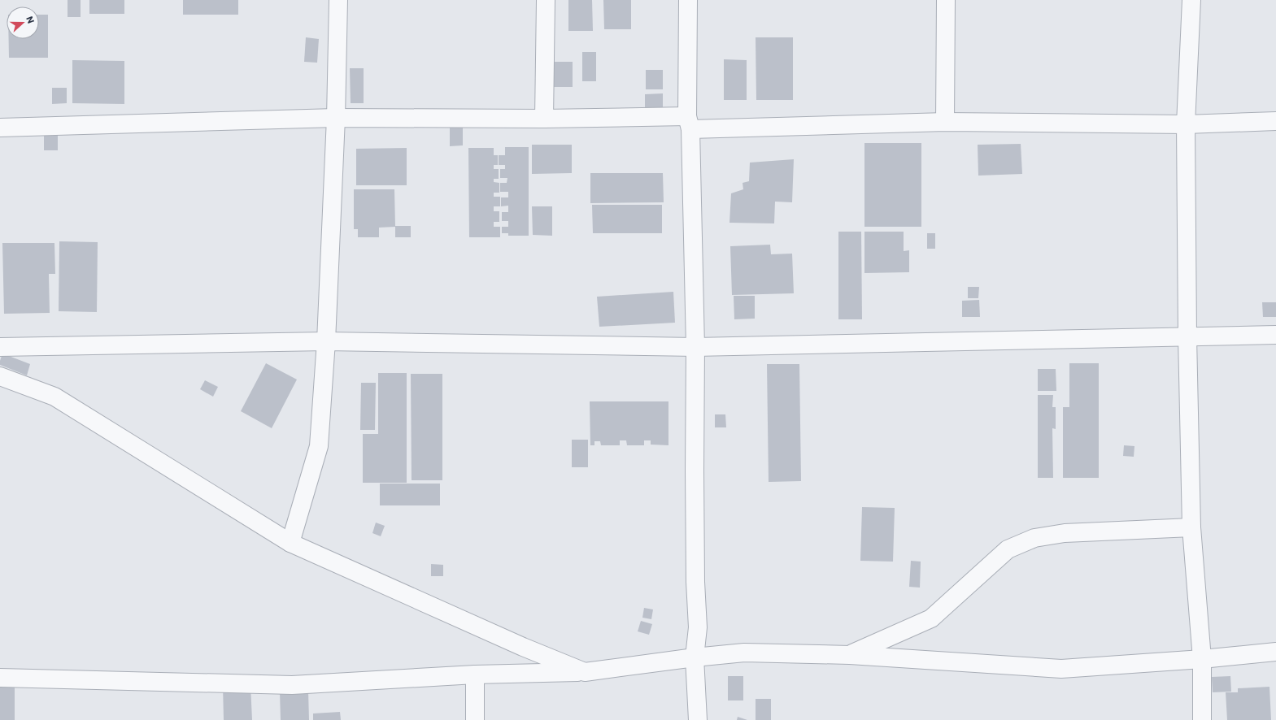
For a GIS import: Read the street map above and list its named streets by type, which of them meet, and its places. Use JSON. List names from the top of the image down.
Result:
{
  "north": "right"
}
